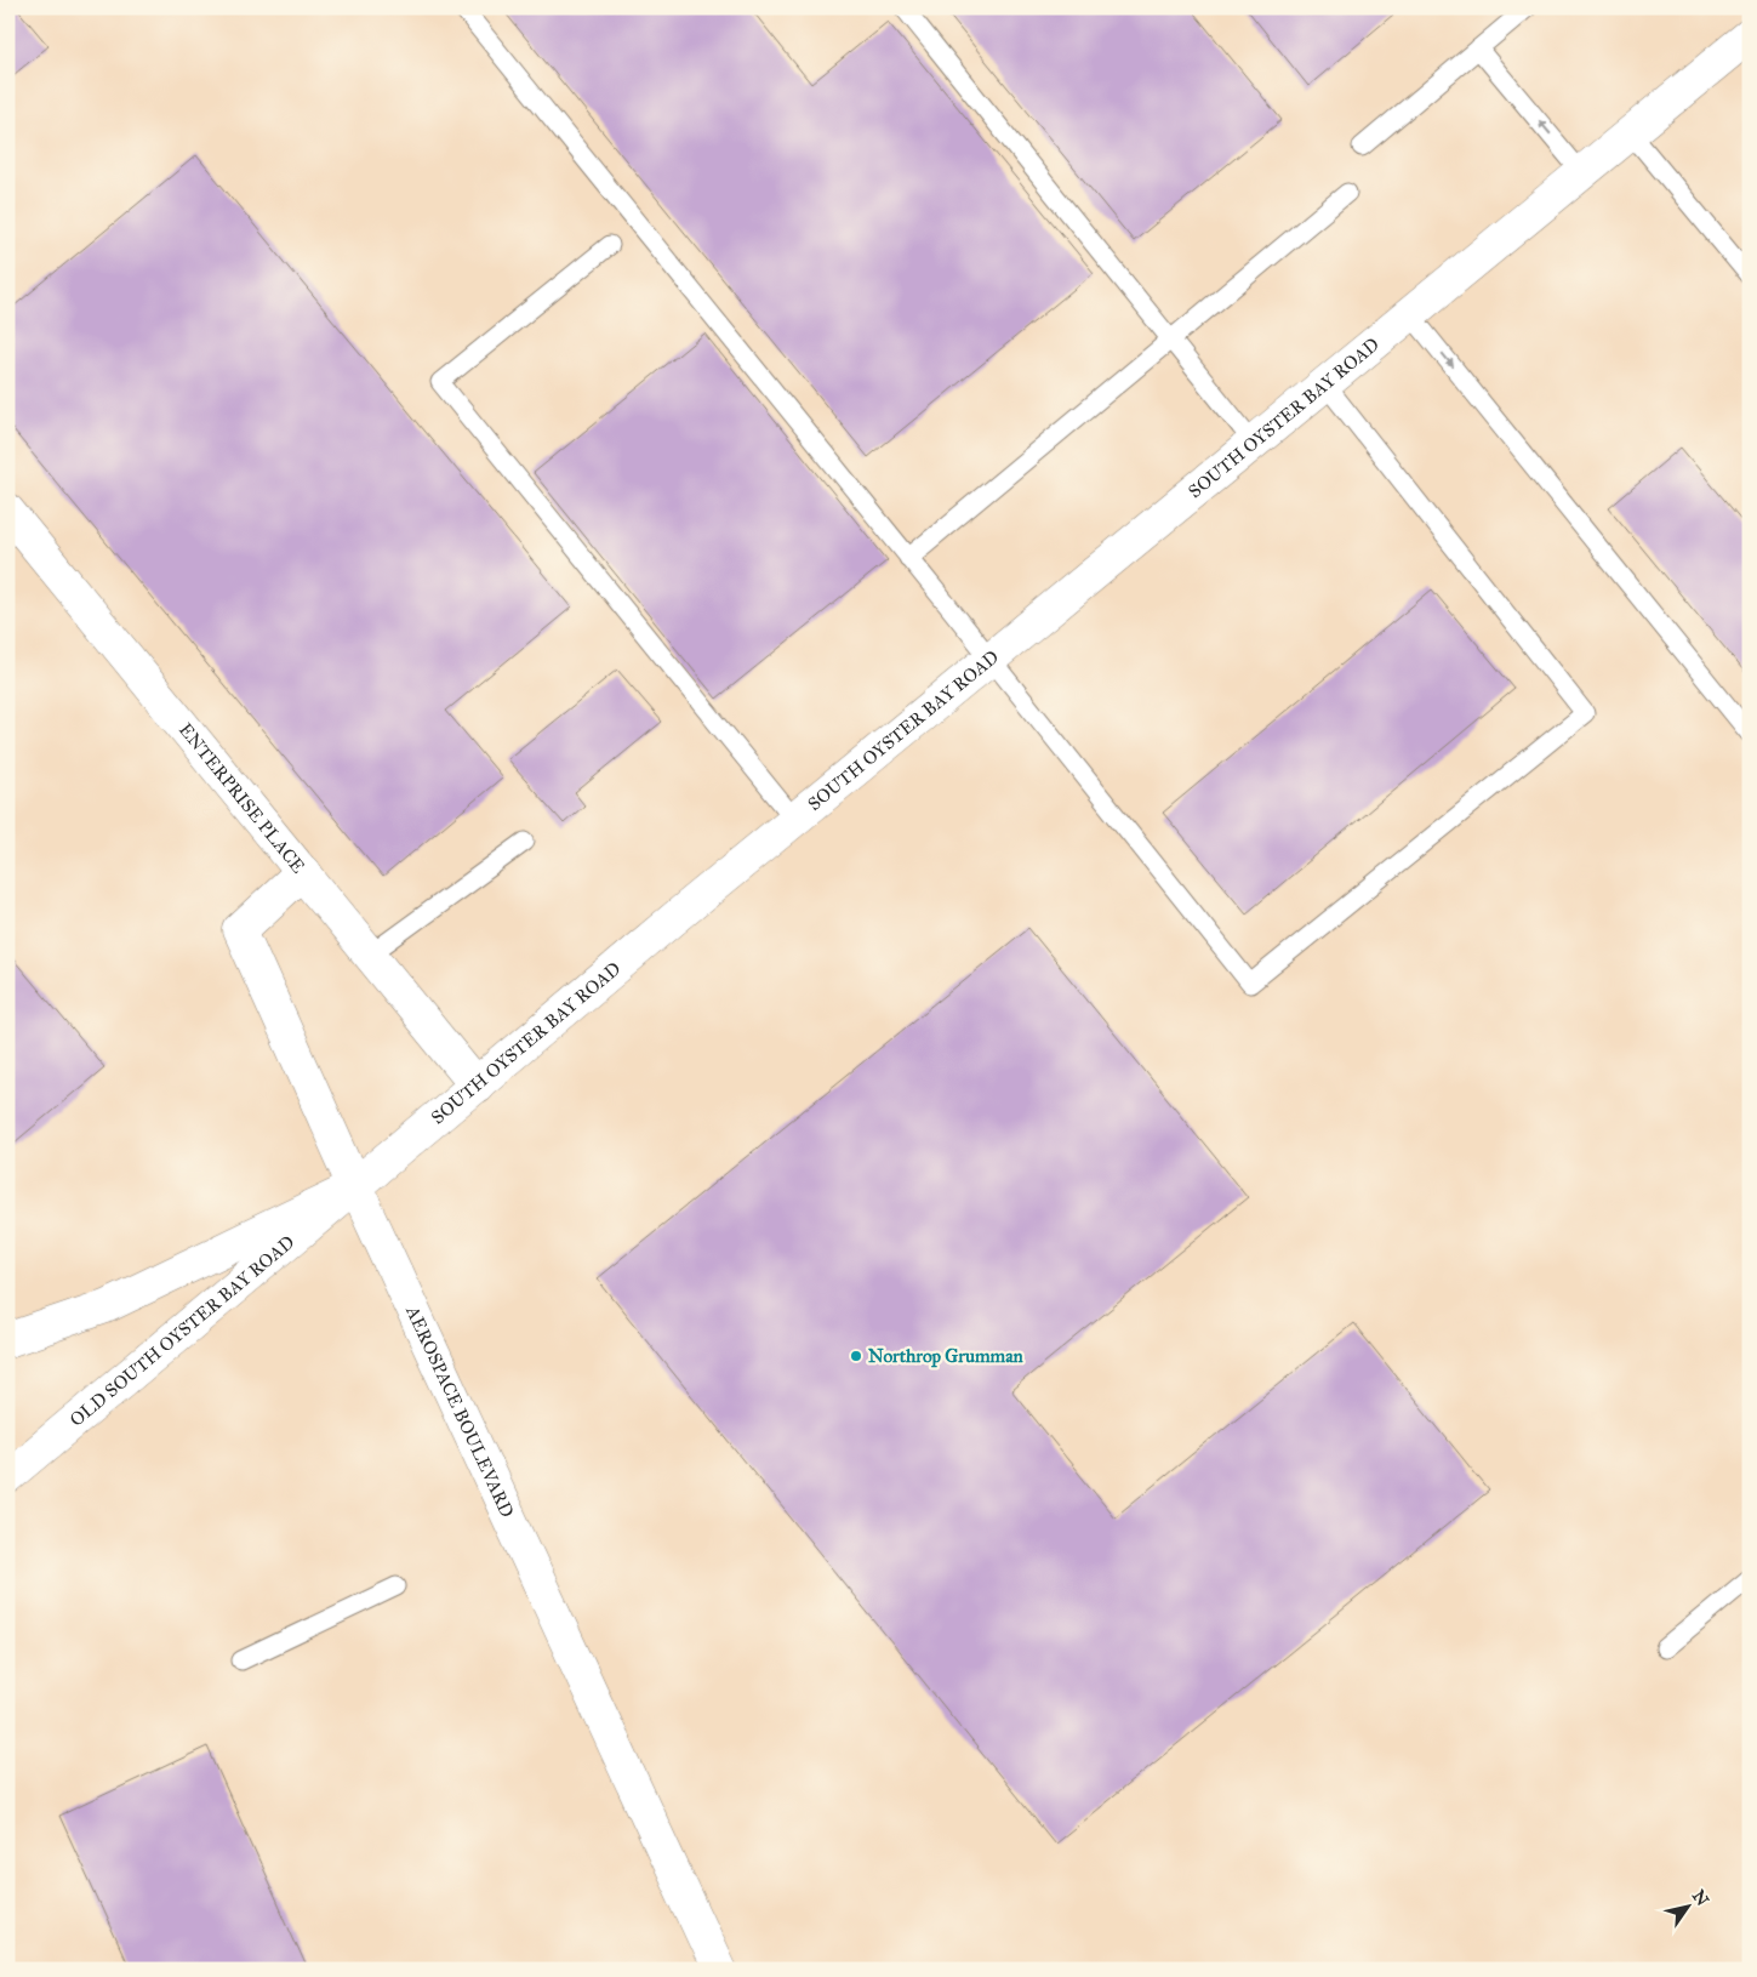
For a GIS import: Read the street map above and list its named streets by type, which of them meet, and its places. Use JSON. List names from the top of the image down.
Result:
{
  "streets": {
    "street": [
      "SOUTH OYSTER BAY ROAD",
      "ENTERPRISE PLACE",
      "OLD SOUTH OYSTER BAY ROAD",
      "AEROSPACE BOULEVARD"
    ]
  },
  "crossings": [
    ["SOUTH OYSTER BAY ROAD", "ENTERPRISE PLACE"],
    ["SOUTH OYSTER BAY ROAD", "OLD SOUTH OYSTER BAY ROAD"],
    ["SOUTH OYSTER BAY ROAD", "AEROSPACE BOULEVARD"],
    ["ENTERPRISE PLACE", "AEROSPACE BOULEVARD"],
    ["OLD SOUTH OYSTER BAY ROAD", "AEROSPACE BOULEVARD"]
  ],
  "places": ["Northrop Grumman"],
  "north": "top right"
}
